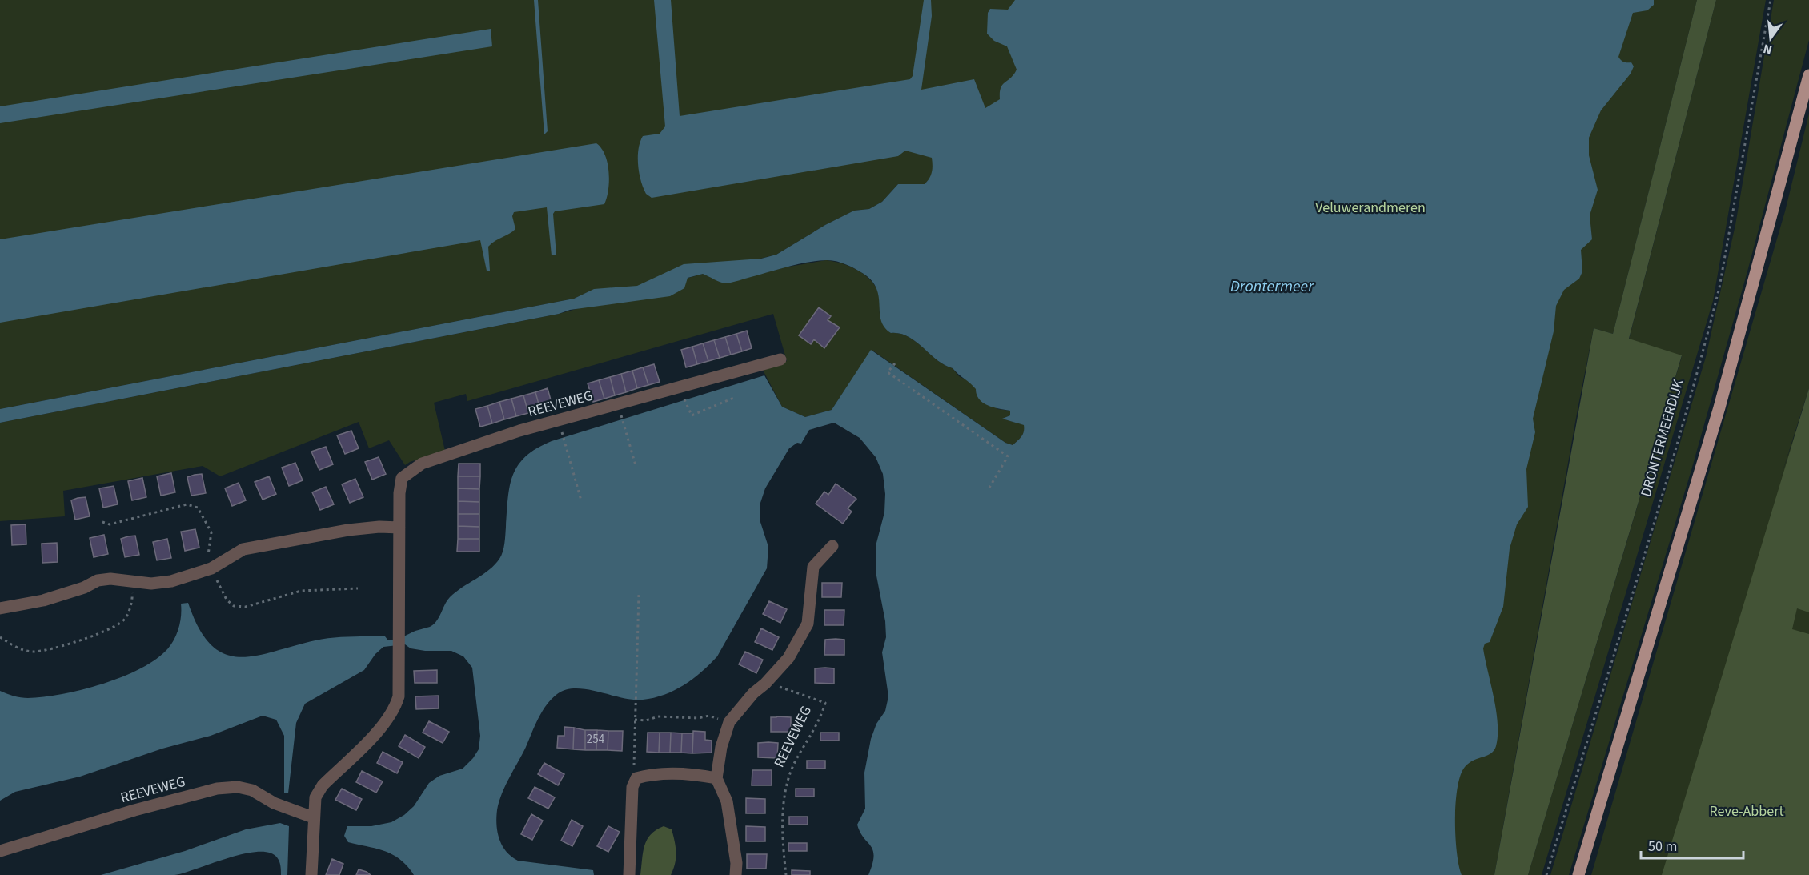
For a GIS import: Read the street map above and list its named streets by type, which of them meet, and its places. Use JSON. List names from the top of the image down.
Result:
{
  "streets": {
    "lane": ["REEVEWEG"],
    "path": ["DRONTERMEERDIJK"]
  },
  "water": ["Drontermeer"],
  "parks": ["Veluwerandmeren", "Reve-Abbert"],
  "house_numbers": ["254"],
  "scale_bar": "50 m",
  "north": "bottom"
}
